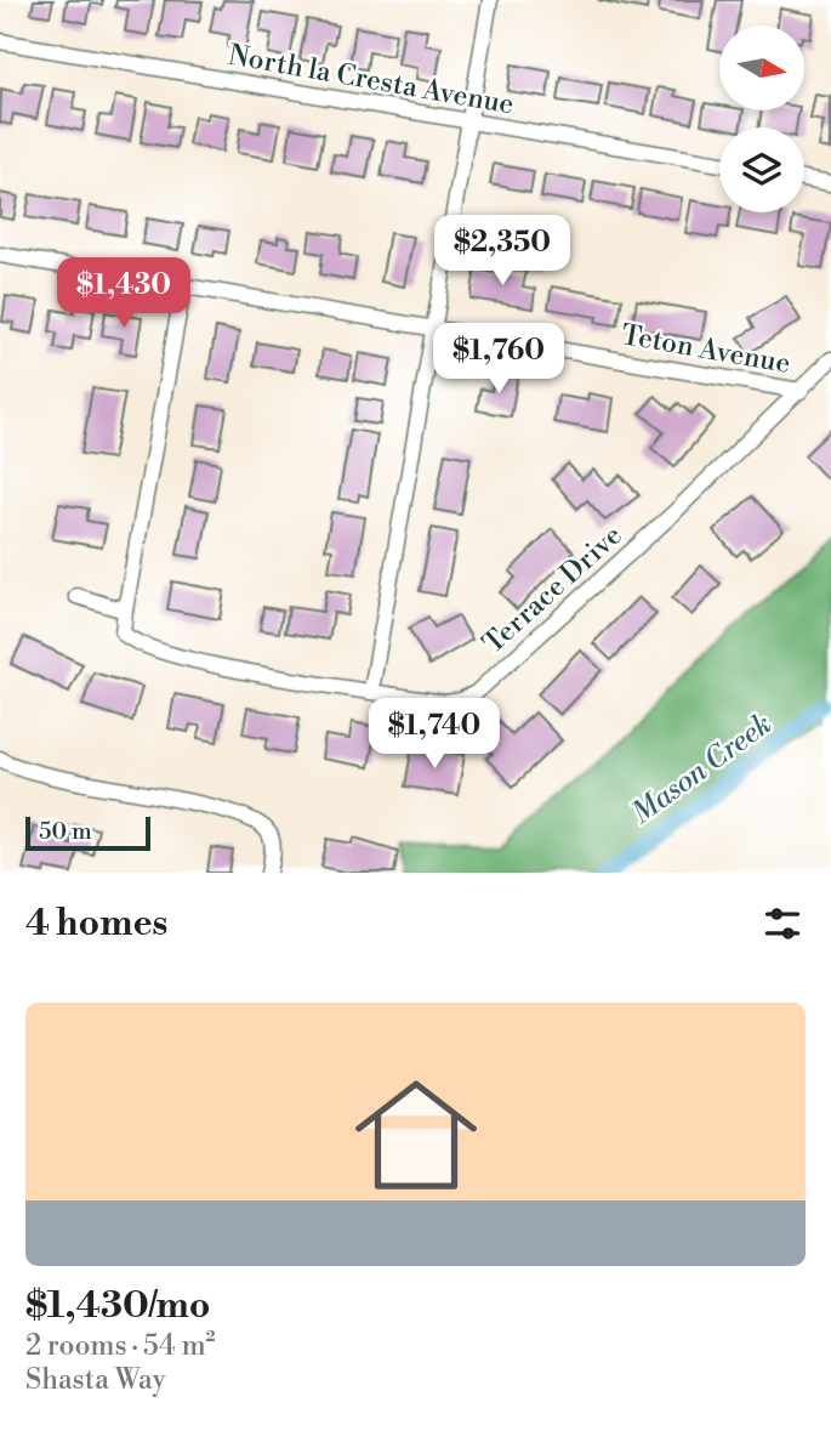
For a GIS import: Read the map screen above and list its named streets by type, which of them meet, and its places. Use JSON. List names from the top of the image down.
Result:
{
  "streets": {
    "street": ["North la Cresta Avenue", "Teton Avenue", "Terrace Drive"]
  },
  "crossings": [
    ["Teton Avenue", "Terrace Drive"]
  ],
  "water": ["Mason Creek"],
  "scale_bar": "50 m",
  "north": "right",
  "page": {
    "price": [
      "$2,350",
      "$1,430",
      "$1,760",
      "$1,740"
    ],
    "scale": "50 m",
    "heading": "4 homes",
    "list": [
      {
        "name": "$1,430/mo",
        "note": "2 rooms · 54 m² · Shasta Way"
      }
    ]
  }
}
